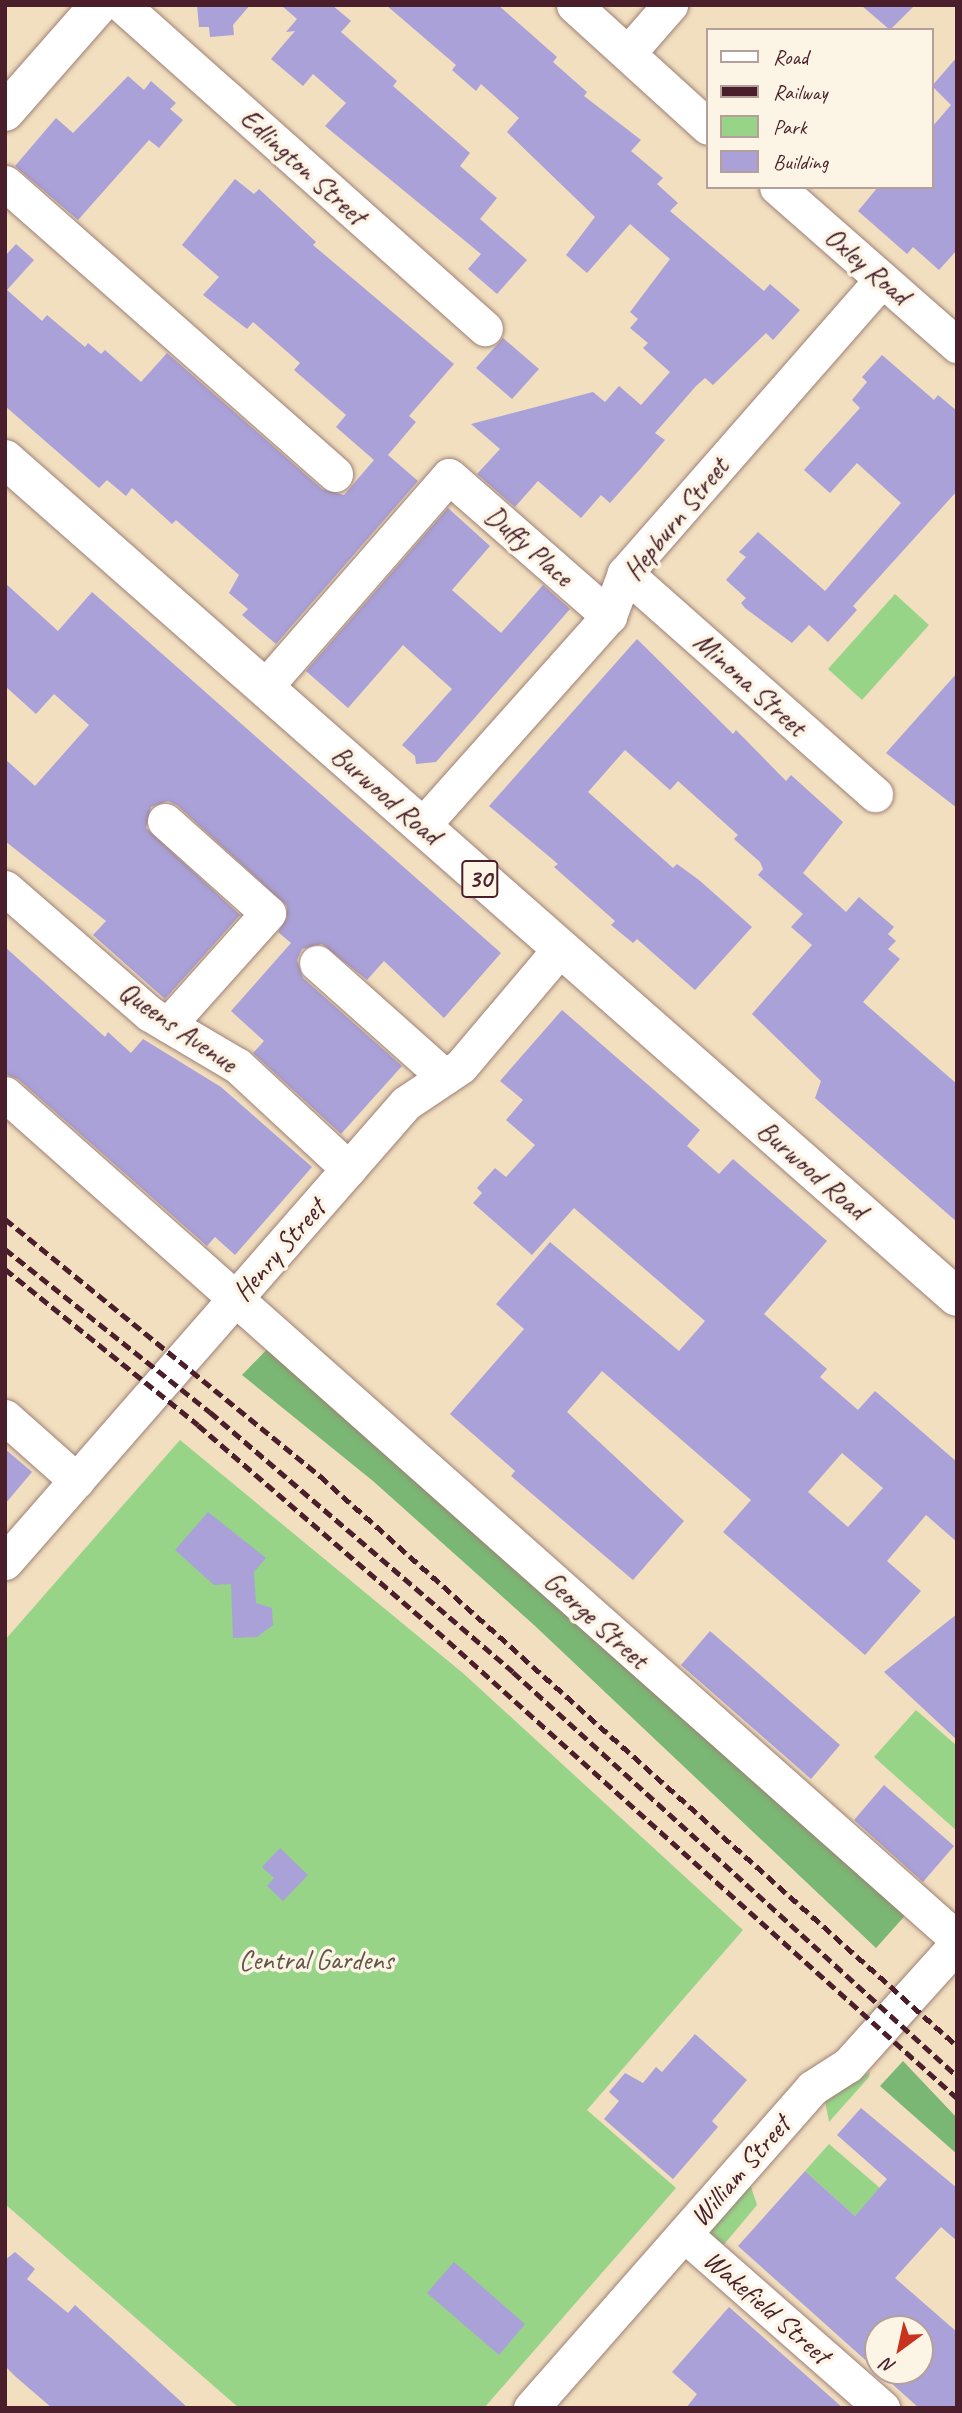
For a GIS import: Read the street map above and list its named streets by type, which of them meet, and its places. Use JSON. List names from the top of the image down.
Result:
{
  "streets": {
    "main road": ["Burwood Road", "30"],
    "street": [
      "Edlington Street",
      "Oxley Road",
      "Hepburn Street",
      "Duffy Place",
      "Minona Street",
      "Queens Avenue",
      "Henry Street",
      "George Street",
      "William Street",
      "Wakefield Street"
    ]
  },
  "crossings": [
    ["Oxley Road", "Hepburn Street"],
    ["Hepburn Street", "Duffy Place"],
    ["Hepburn Street", "Minona Street"],
    ["Hepburn Street", "Burwood Road"],
    ["Duffy Place", "Burwood Road"],
    ["Burwood Road", "Henry Street"],
    ["Queens Avenue", "Henry Street"],
    ["Henry Street", "George Street"],
    ["George Street", "William Street"],
    ["William Street", "Wakefield Street"]
  ],
  "parks": ["Central Gardens"],
  "legend": [
    "Road",
    "Railway",
    "Park",
    "Building"
  ],
  "north": "bottom left"
}
